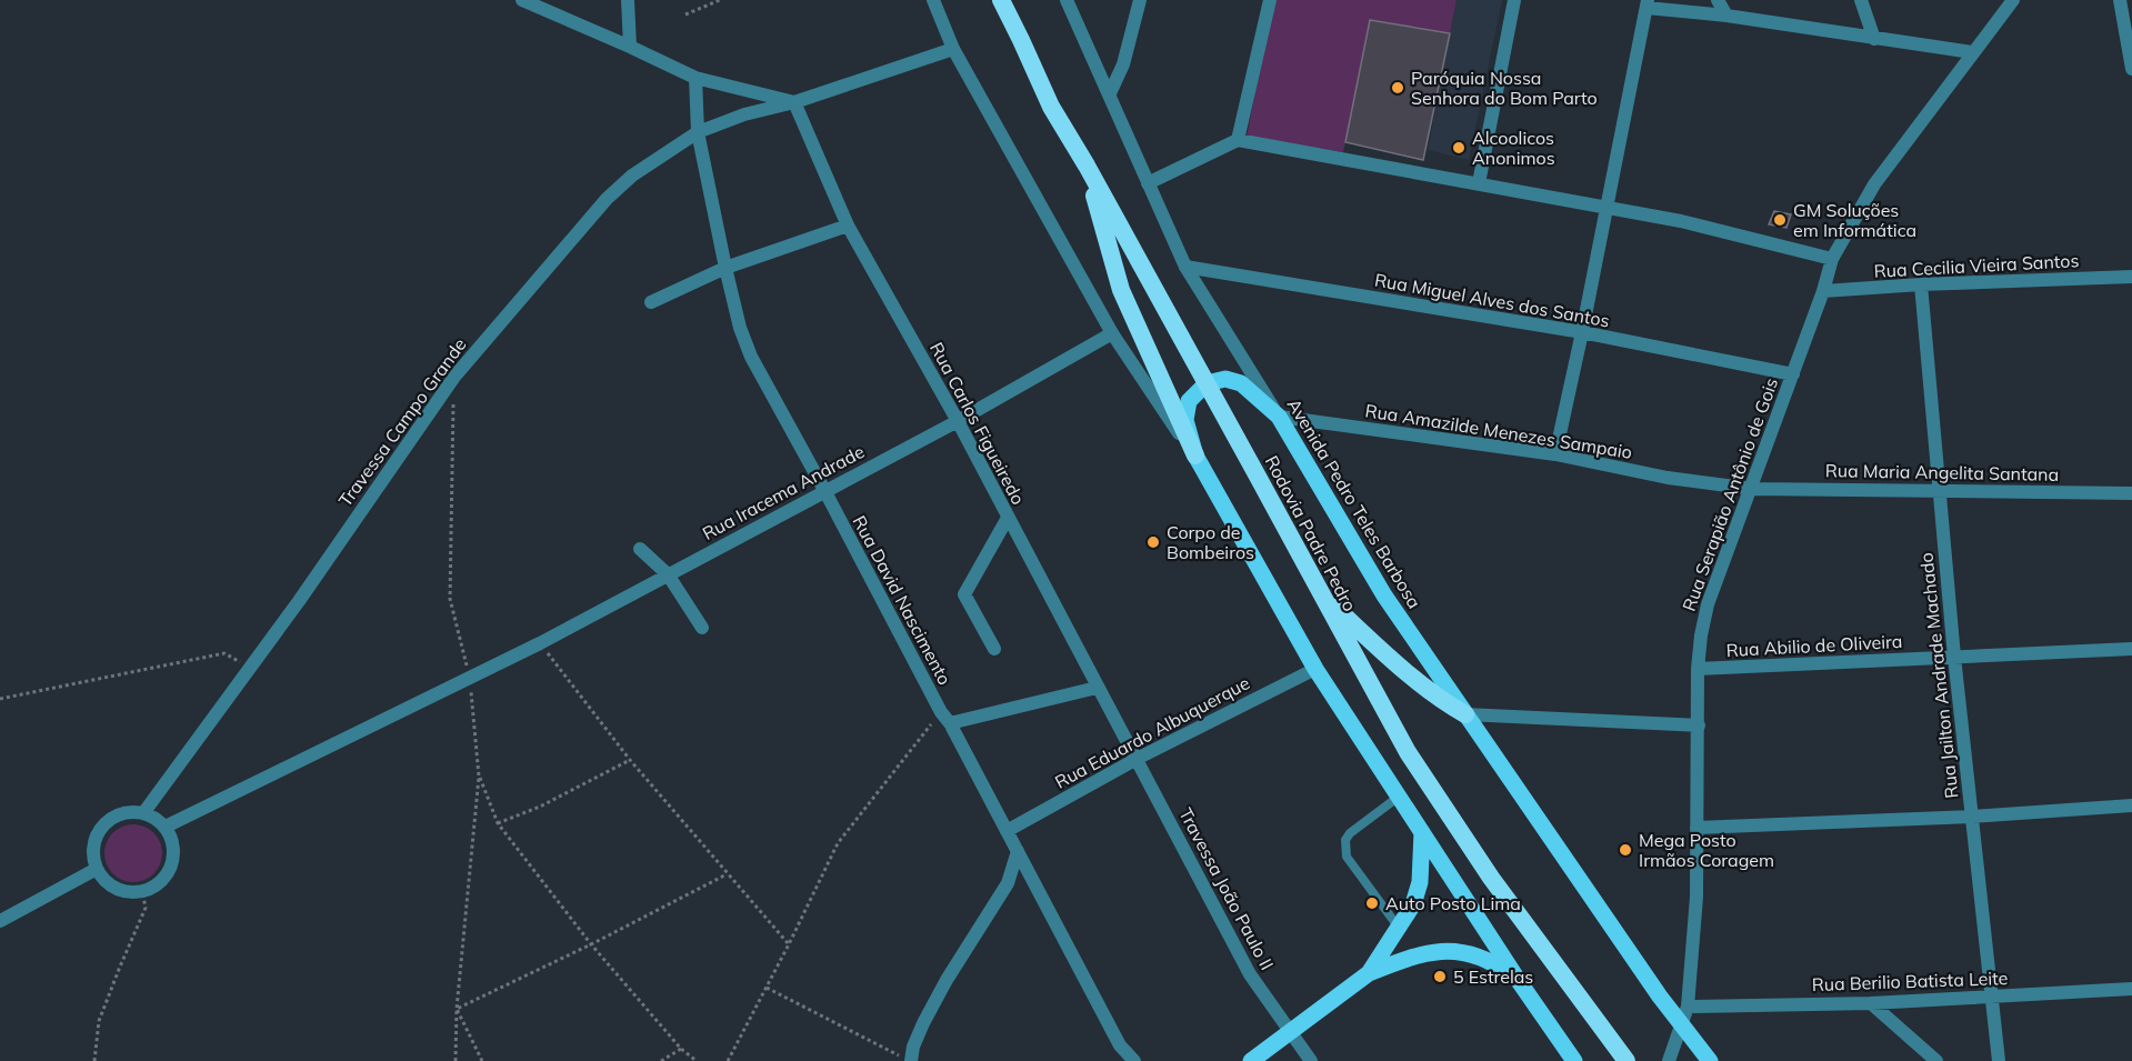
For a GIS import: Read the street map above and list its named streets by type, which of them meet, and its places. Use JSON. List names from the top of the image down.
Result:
{
  "streets": {
    "highway": ["Rodovia Padre Pedro"],
    "main road": ["Avenida Pedro Teles Barbosa"],
    "street": [
      "Rua Cecilia Vieira Santos",
      "Rua Miguel Alves dos Santos",
      "Travessa Campo Grande",
      "Rua Carlos Figueiredo",
      "Rua Amazilde Menezes Sampaio",
      "Rua Maria Angelita Santana",
      "Rua Iracema Andrade",
      "Rua Serapião Antônio de Gois",
      "Rua David Nascimento",
      "Rua Abilio de Oliveira",
      "Rua Jailton Andrade Machado",
      "Rua Eduardo Albuquerque",
      "Travessa João Paulo II",
      "Rua Berilio Batista Leite"
    ]
  },
  "crossings": [
    ["Rua Cecilia Vieira Santos", "Rua Serapião Antônio de Gois"],
    ["Rua Cecilia Vieira Santos", "Rua Jailton Andrade Machado"],
    ["Rua Miguel Alves dos Santos", "Rua Serapião Antônio de Gois"],
    ["Rua Miguel Alves dos Santos", "Avenida Pedro Teles Barbosa"],
    ["Travessa Campo Grande", "Rua Carlos Figueiredo"],
    ["Travessa Campo Grande", "Rua Iracema Andrade"],
    ["Travessa Campo Grande", "Rua David Nascimento"],
    ["Rua Carlos Figueiredo", "Rua Iracema Andrade"],
    ["Rua Carlos Figueiredo", "Rua Eduardo Albuquerque"],
    ["Rua Carlos Figueiredo", "Travessa João Paulo II"],
    ["Rua Amazilde Menezes Sampaio", "Rua Maria Angelita Santana"],
    ["Rua Amazilde Menezes Sampaio", "Rua Serapião Antônio de Gois"],
    ["Rua Amazilde Menezes Sampaio", "Avenida Pedro Teles Barbosa"],
    ["Rua Maria Angelita Santana", "Rua Serapião Antônio de Gois"],
    ["Rua Maria Angelita Santana", "Rua Jailton Andrade Machado"],
    ["Rua Iracema Andrade", "Rua David Nascimento"],
    ["Rua Serapião Antônio de Gois", "Avenida Pedro Teles Barbosa"],
    ["Rua Serapião Antônio de Gois", "Rua Abilio de Oliveira"],
    ["Rua Serapião Antônio de Gois", "Rua Berilio Batista Leite"],
    ["Rua David Nascimento", "Rua Eduardo Albuquerque"],
    ["Rua Abilio de Oliveira", "Rua Jailton Andrade Machado"],
    ["Rua Jailton Andrade Machado", "Rua Berilio Batista Leite"],
    ["Rua Eduardo Albuquerque", "Travessa João Paulo II"]
  ],
  "places": [
    "Paróquia Nossa Senhora do Bom Parto",
    "Alcoolicos Anonimos",
    "GM Soluções em Informática",
    "Corpo de Bombeiros",
    "Mega Posto Irmãos Coragem",
    "Auto Posto Lima",
    "5 Estrelas"
  ]
}
